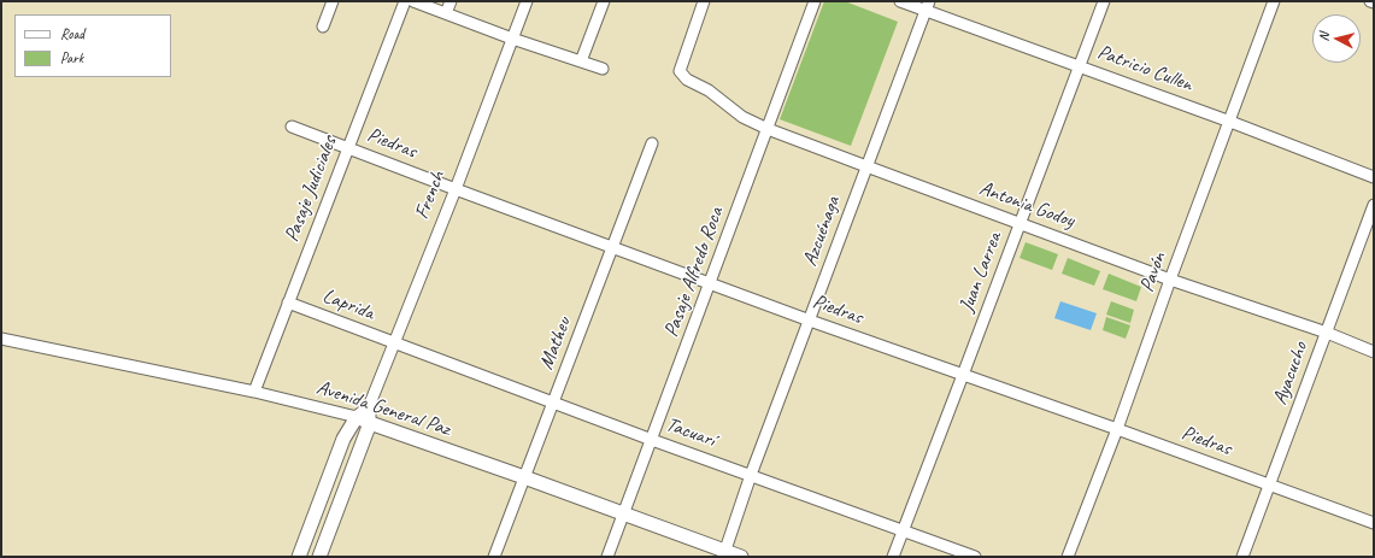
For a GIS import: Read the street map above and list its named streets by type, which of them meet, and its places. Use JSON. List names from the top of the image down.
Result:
{
  "streets": {
    "main road": ["French", "Avenida General Paz"],
    "street": [
      "Patricio Cullen",
      "Piedras",
      "Pasaje Judiciales",
      "Antonia Godoy",
      "Azcuénaga",
      "Pasaje Alfredo Roca",
      "Juan Larrea",
      "Pavón",
      "Laprida",
      "Matheu",
      "Ayacucho",
      "Tacuarí"
    ]
  },
  "crossings": [
    ["Patricio Cullen", "Azcuénaga"],
    ["Patricio Cullen", "Juan Larrea"],
    ["Patricio Cullen", "Pavón"],
    ["Piedras", "Pasaje Judiciales"],
    ["Piedras", "French"],
    ["Piedras", "Azcuénaga"],
    ["Piedras", "Pasaje Alfredo Roca"],
    ["Piedras", "Juan Larrea"],
    ["Piedras", "Pavón"],
    ["Piedras", "Matheu"],
    ["Piedras", "Ayacucho"],
    ["Pasaje Judiciales", "Laprida"],
    ["Pasaje Judiciales", "Avenida General Paz"],
    ["French", "Laprida"],
    ["French", "Avenida General Paz"],
    ["French", "Tacuarí"],
    ["Antonia Godoy", "Azcuénaga"],
    ["Antonia Godoy", "Pasaje Alfredo Roca"],
    ["Antonia Godoy", "Juan Larrea"],
    ["Antonia Godoy", "Pavón"],
    ["Antonia Godoy", "Ayacucho"],
    ["Azcuénaga", "Avenida General Paz"],
    ["Azcuénaga", "Tacuarí"],
    ["Pasaje Alfredo Roca", "Avenida General Paz"],
    ["Pasaje Alfredo Roca", "Tacuarí"],
    ["Juan Larrea", "Tacuarí"],
    ["Laprida", "Tacuarí"],
    ["Matheu", "Avenida General Paz"],
    ["Matheu", "Tacuarí"]
  ],
  "legend": ["Road", "Park"],
  "north": "left"
}
